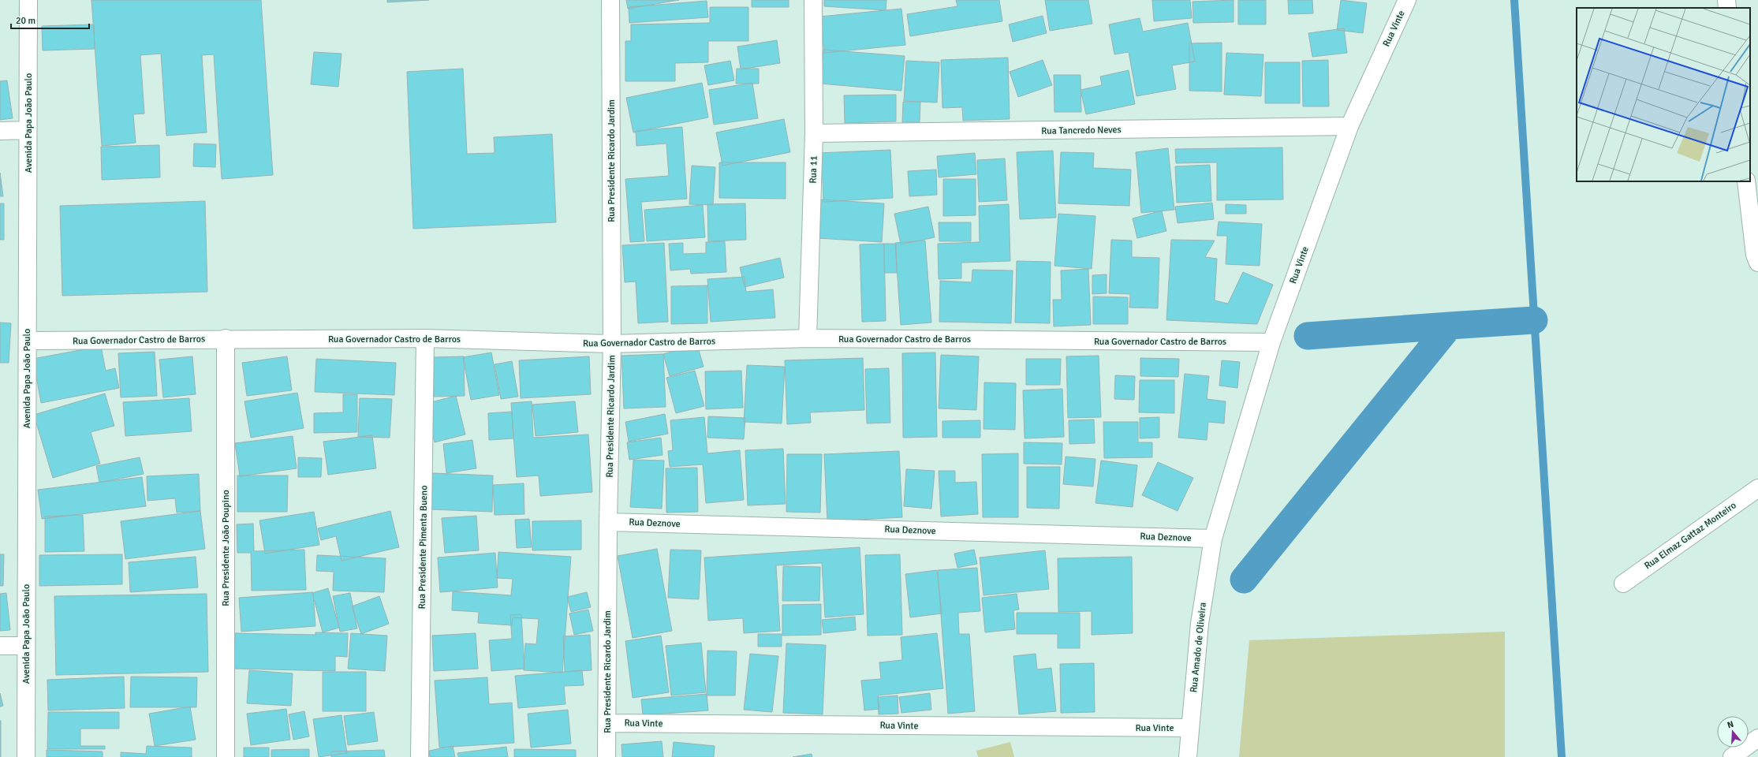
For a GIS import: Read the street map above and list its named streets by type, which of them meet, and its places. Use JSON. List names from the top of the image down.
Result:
{
  "streets": {
    "street": [
      "Rua Vinte",
      "Avenida Papa João Paulo",
      "Rua Tancredo Neves",
      "Rua Presidente Ricardo Jardim",
      "Rua 11",
      "Rua Governador Castro de Barros",
      "Rua Deznove",
      "Rua Elmaz Gattaz Monteiro",
      "Rua Presidente Pimenta Bueno",
      "Rua Presidente João Poupino",
      "Rua Amado de Oliveira"
    ]
  },
  "crossings": [
    ["Rua Vinte", "Rua Tancredo Neves"],
    ["Rua Vinte", "Rua Presidente Ricardo Jardim"],
    ["Rua Vinte", "Rua Governador Castro de Barros"],
    ["Rua Vinte", "Rua Deznove"],
    ["Rua Vinte", "Rua Amado de Oliveira"],
    ["Avenida Papa João Paulo", "Rua Governador Castro de Barros"],
    ["Rua Tancredo Neves", "Rua 11"],
    ["Rua Presidente Ricardo Jardim", "Rua Governador Castro de Barros"],
    ["Rua Presidente Ricardo Jardim", "Rua Deznove"],
    ["Rua 11", "Rua Governador Castro de Barros"],
    ["Rua Governador Castro de Barros", "Rua Presidente Pimenta Bueno"],
    ["Rua Governador Castro de Barros", "Rua Presidente João Poupino"],
    ["Rua Deznove", "Rua Amado de Oliveira"]
  ],
  "scale_bar": "20 m",
  "north": "top"
}
